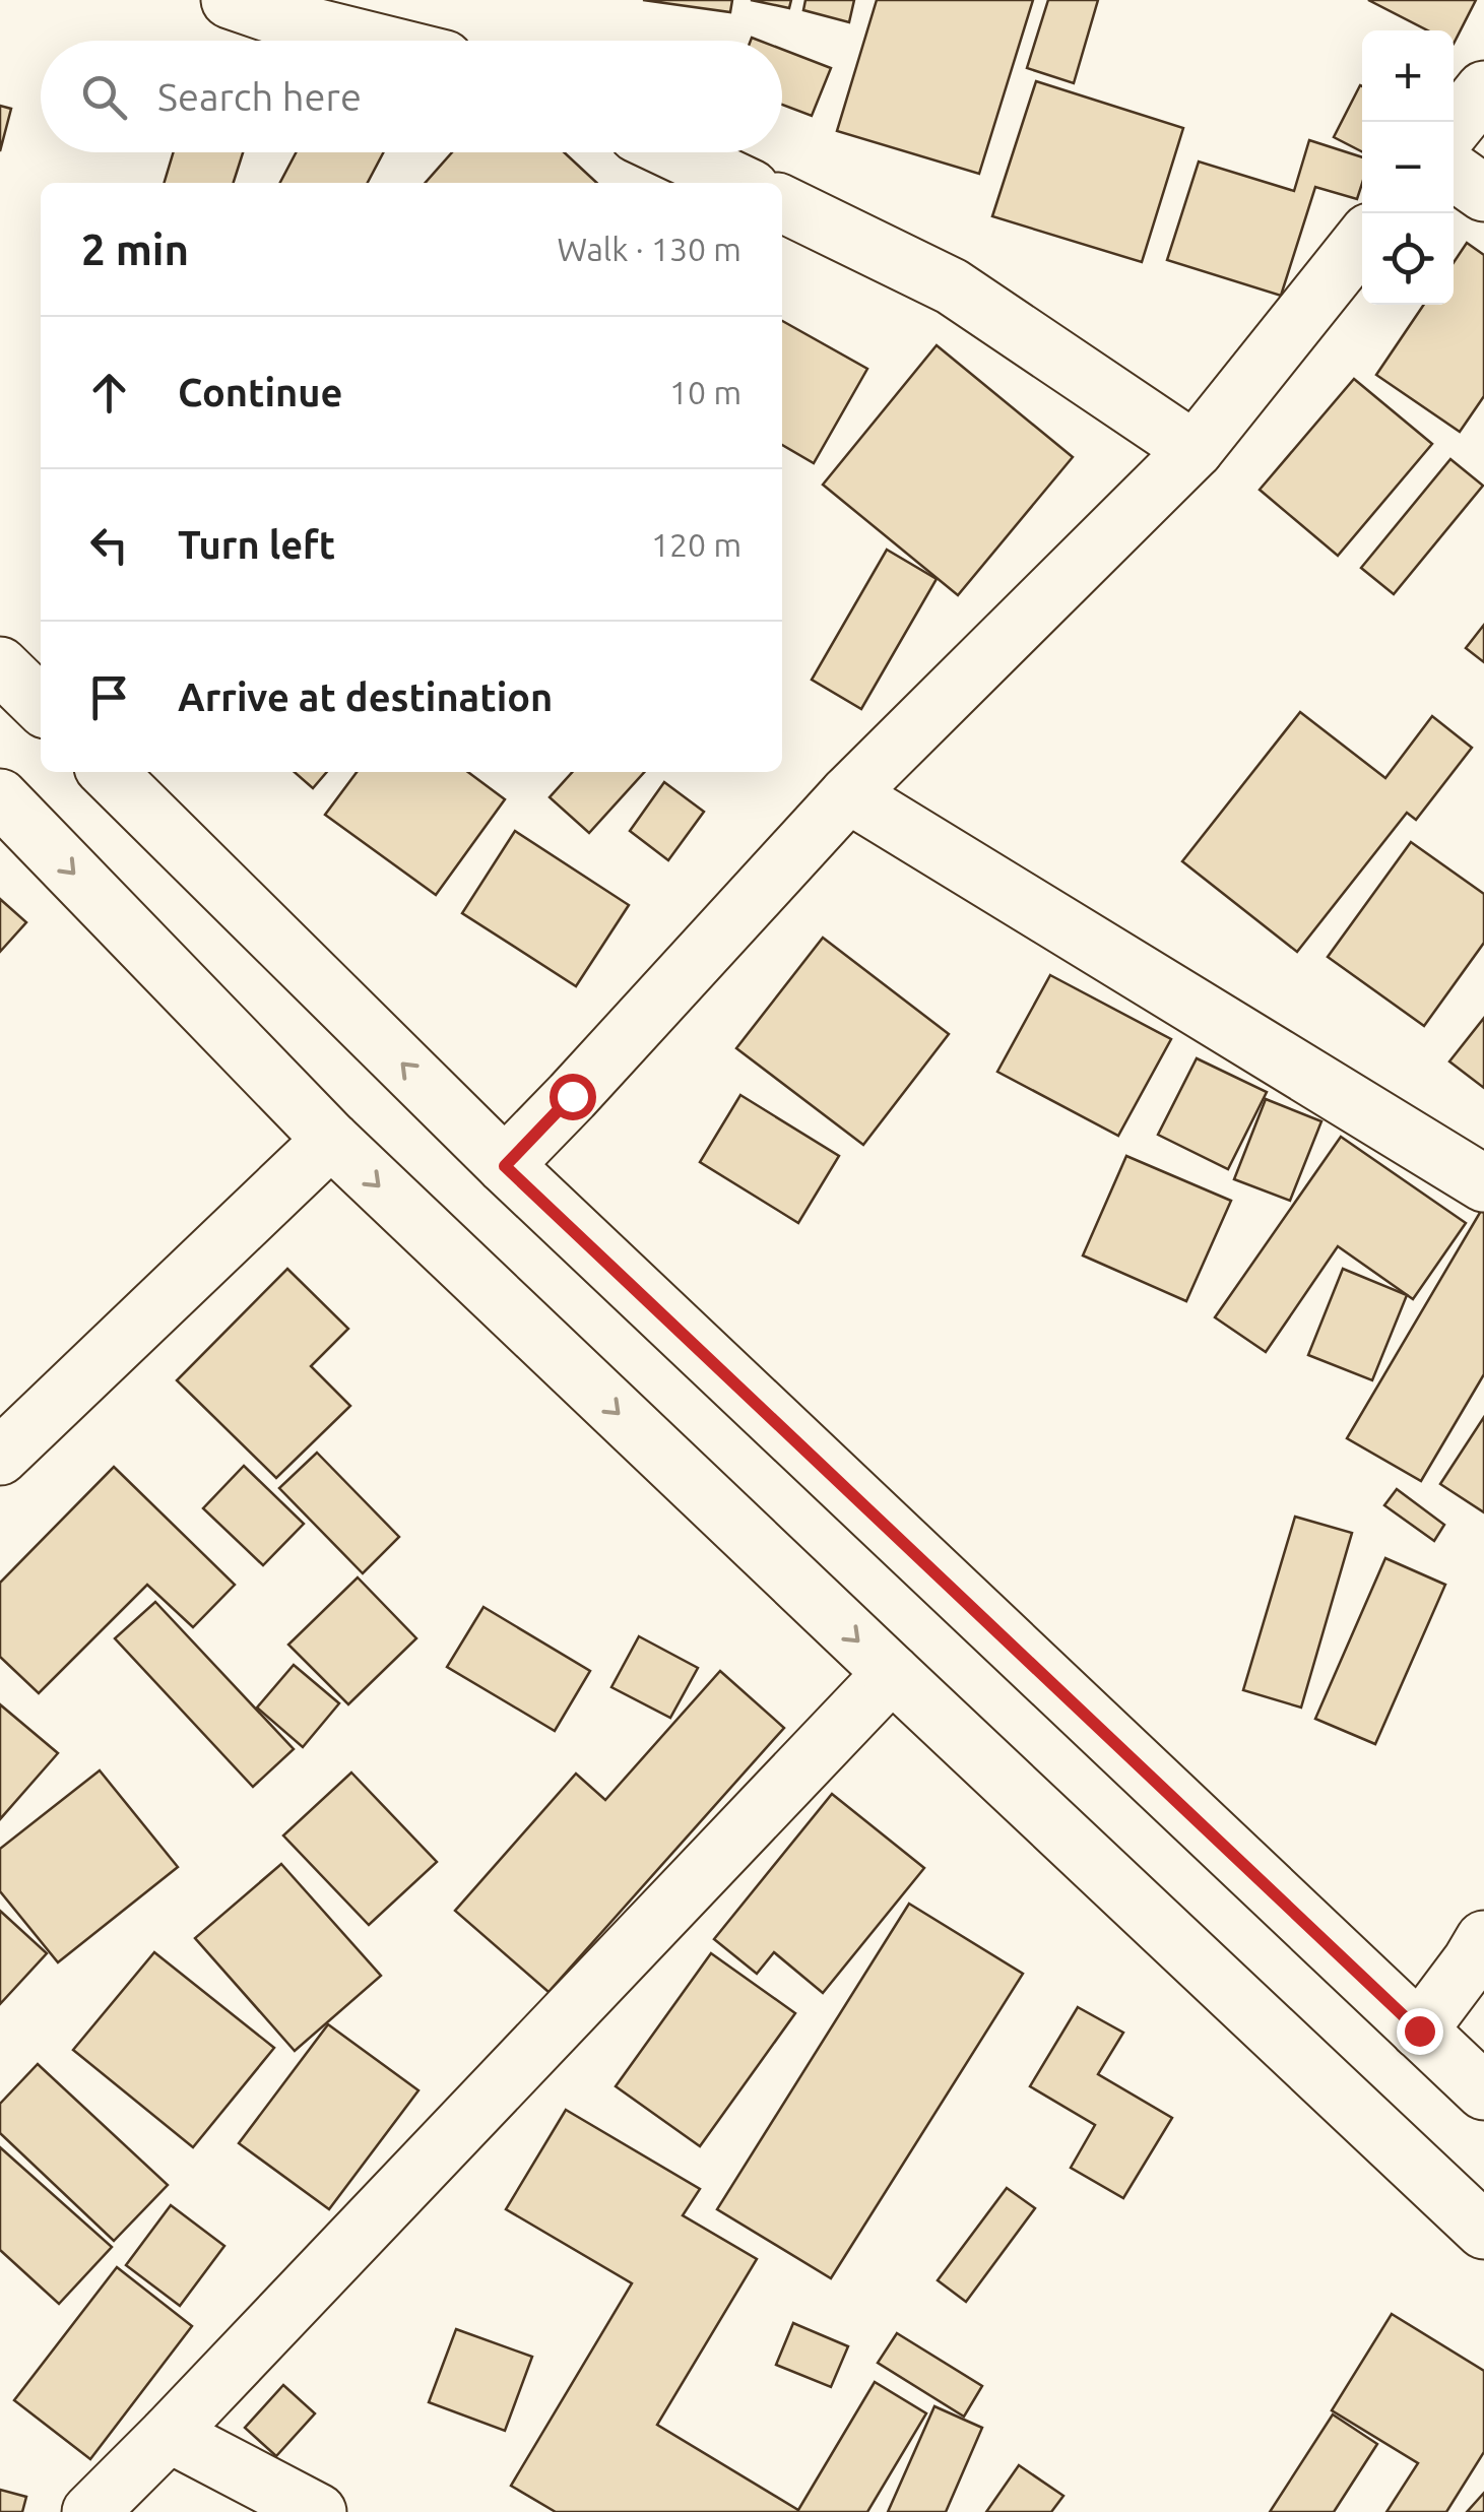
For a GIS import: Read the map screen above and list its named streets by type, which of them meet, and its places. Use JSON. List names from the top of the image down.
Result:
{
  "page": {
    "map_buttons": ["+", "−"],
    "search": "Search here",
    "heading": ["2 min", "Walk · 130 m"],
    "list": [
      ["Continue", "10 m"],
      ["Turn left", "120 m"],
      "Arrive at destination"
    ]
  }
}
